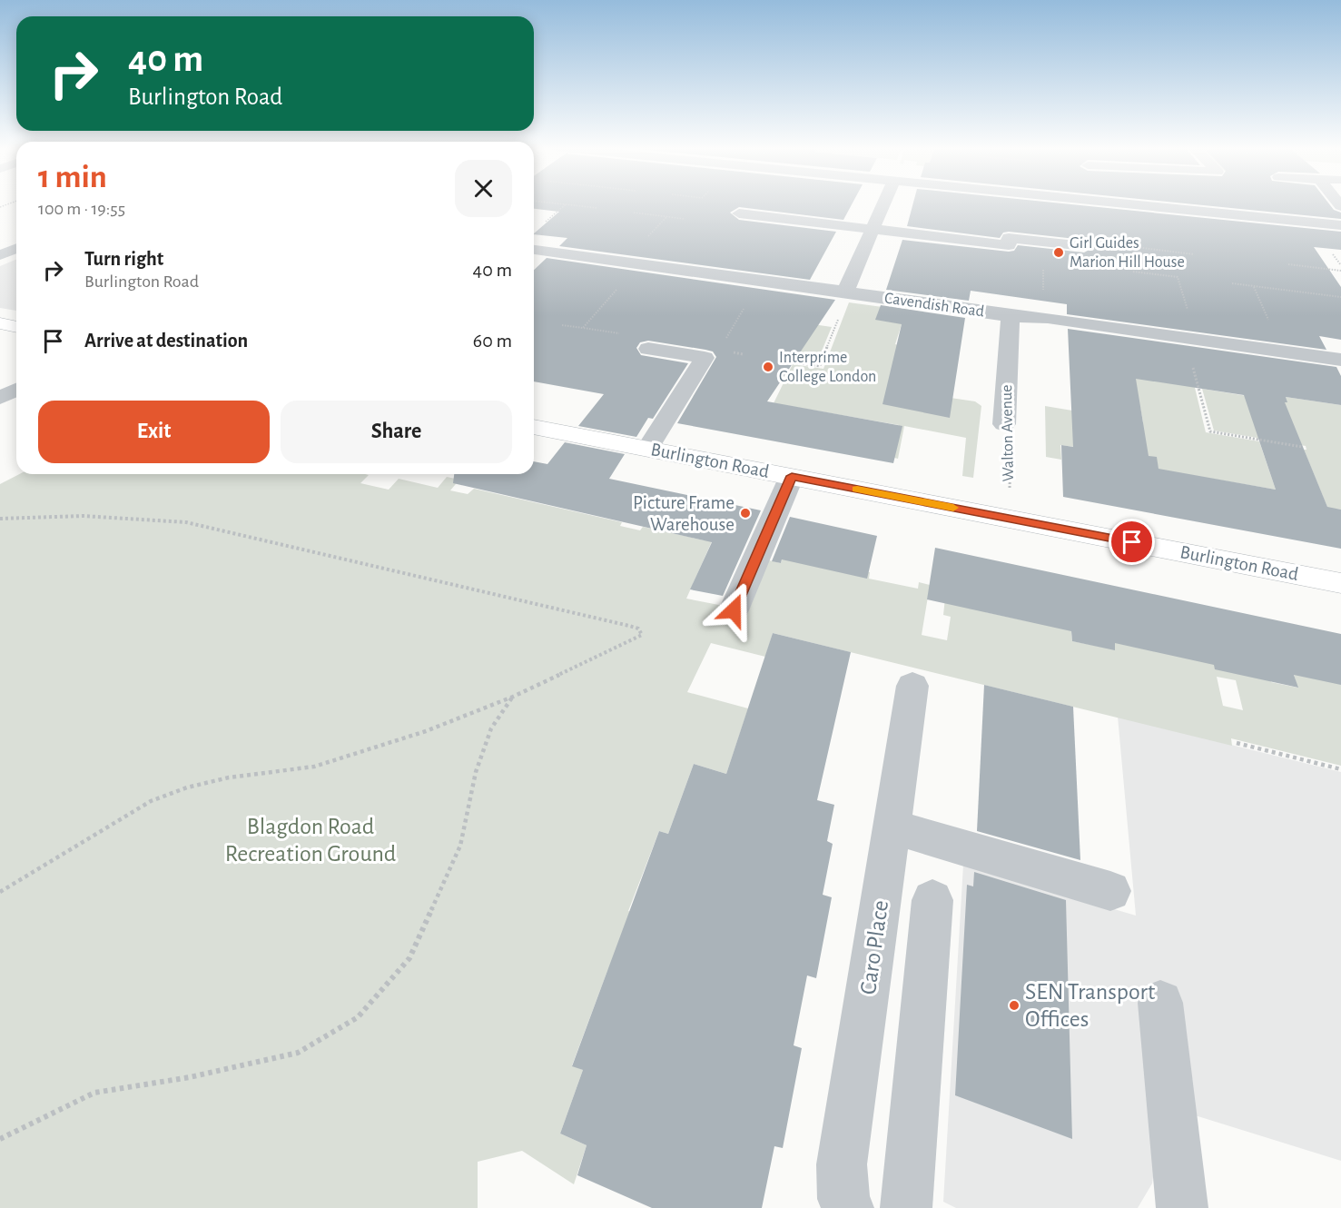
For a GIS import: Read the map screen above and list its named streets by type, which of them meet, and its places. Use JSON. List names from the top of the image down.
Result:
{
  "streets": {
    "main road": ["Burlington Road"],
    "street": ["Cavendish Road", "Walton Avenue", "Caro Place"]
  },
  "crossings": [
    ["Cavendish Road", "Walton Avenue"],
    ["Walton Avenue", "Burlington Road"]
  ],
  "parks": ["Blagdon Road Recreation Ground"],
  "places": [
    "Girl Guides Marion Hill House",
    "Interprime College London",
    "Picture Frame Warehouse",
    "SEN Transport Offices"
  ],
  "page": {
    "turn": ["40 m", "Burlington Road"],
    "heading": ["1 min", "100 m · 19:55"],
    "list": [
      {
        "name": "Turn right",
        "note": "Burlington Road",
        "value": "40 m"
      },
      {
        "name": "Arrive at destination",
        "value": "60 m"
      }
    ],
    "buttons": ["Exit", "Share"]
  }
}
